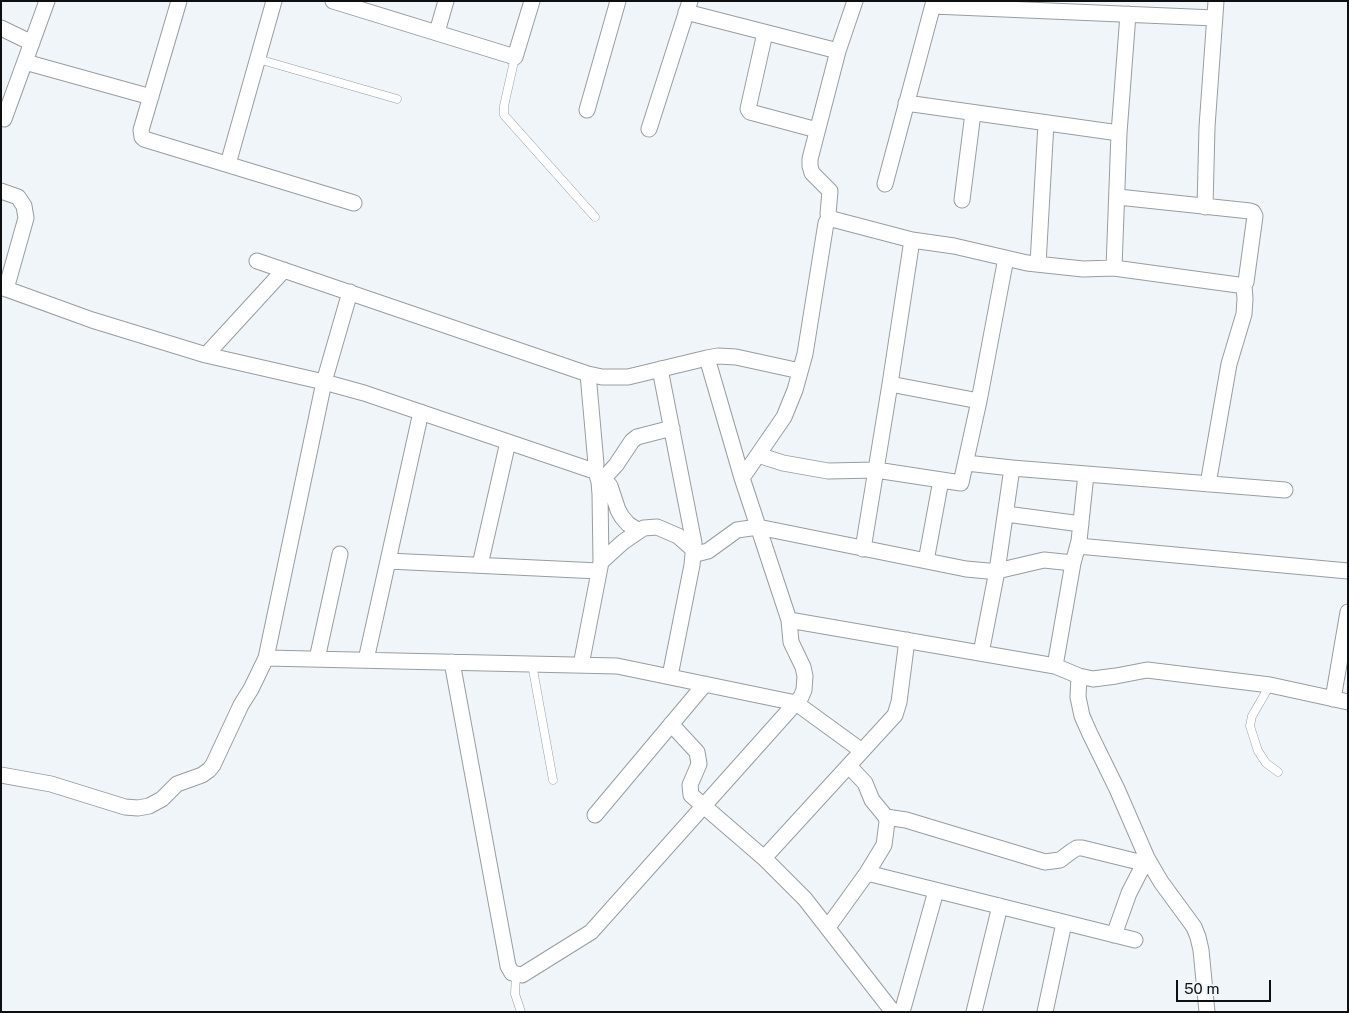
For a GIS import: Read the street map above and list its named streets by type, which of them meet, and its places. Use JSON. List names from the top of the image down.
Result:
{
  "scale_bar": "50 m"
}
